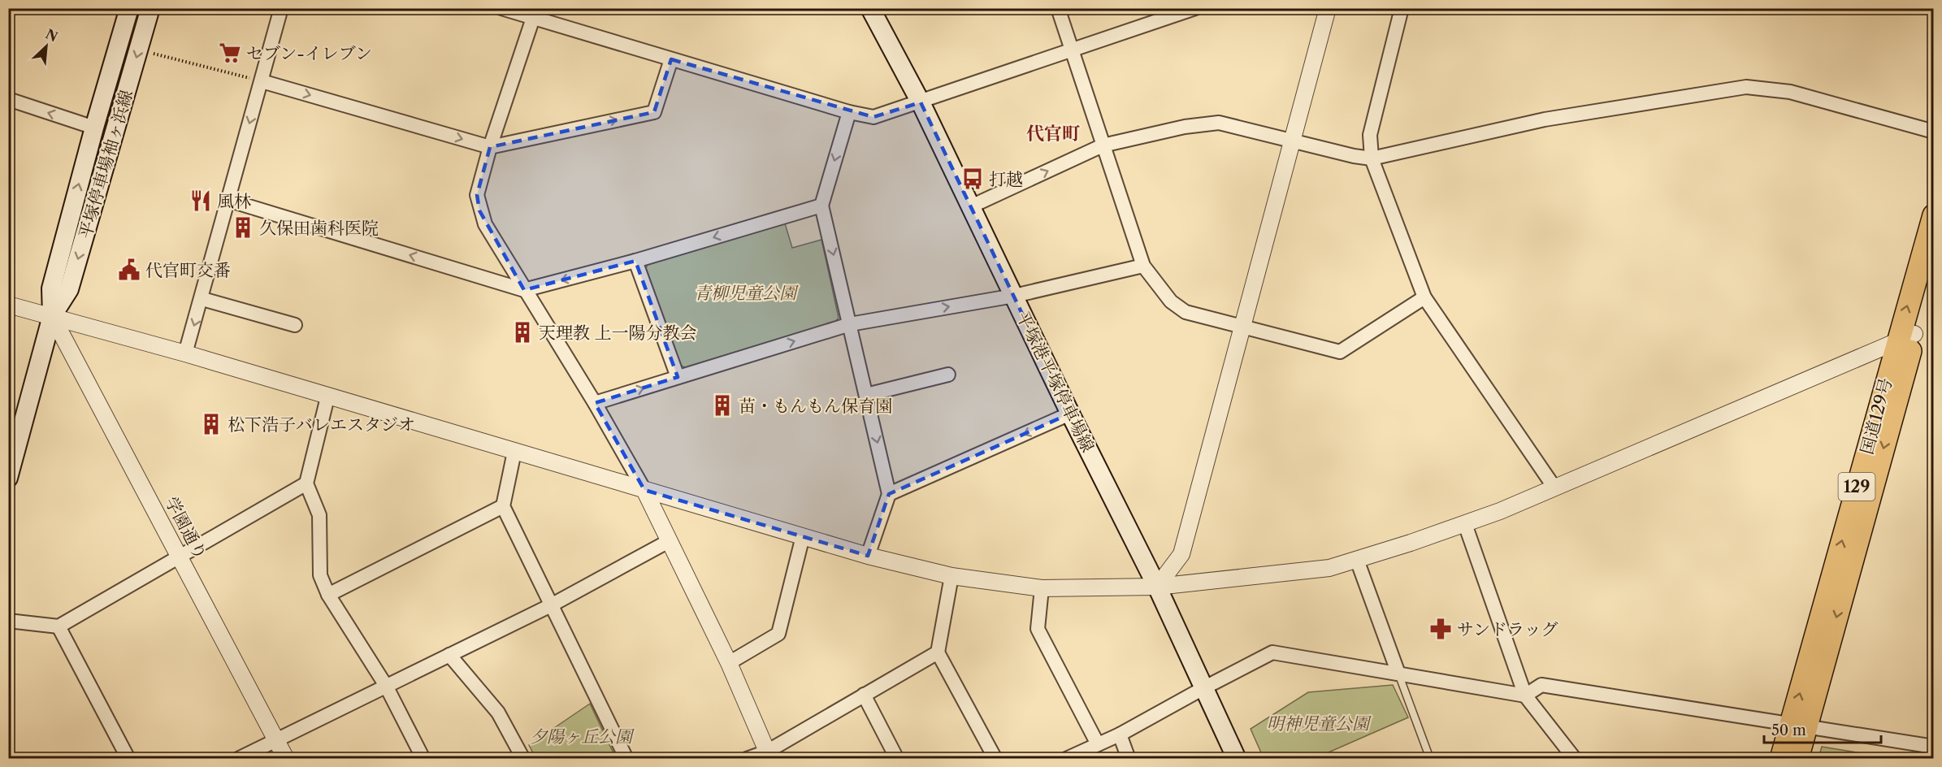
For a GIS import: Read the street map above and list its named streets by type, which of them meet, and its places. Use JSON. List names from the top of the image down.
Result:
{
  "streets": {
    "highway": ["国道129号", "129"],
    "main road": ["平塚停車場袖ヶ浜線", "平塚港平塚停車場線"],
    "street": ["学園通り"]
  },
  "crossings": [
    ["平塚停車場袖ヶ浜線", "学園通り"]
  ],
  "districts": ["代官町"],
  "parks": ["青柳児童公園", "明神児童公園", "夕陽ヶ丘公園"],
  "places": {
    "supermarket": ["セブン-イレブン"],
    "bus stop": ["打越"],
    "restaurant": ["風林"],
    "building": [
      "久保田歯科医院",
      "天理教 上一陽分教会",
      "苗・もんもん保育園",
      "松下浩子バレエスタジオ"
    ],
    "public building": ["代官町交番"],
    "pharmacy": ["サンドラッグ"]
  },
  "scale_bar": "50 m",
  "north": "top right"
}
